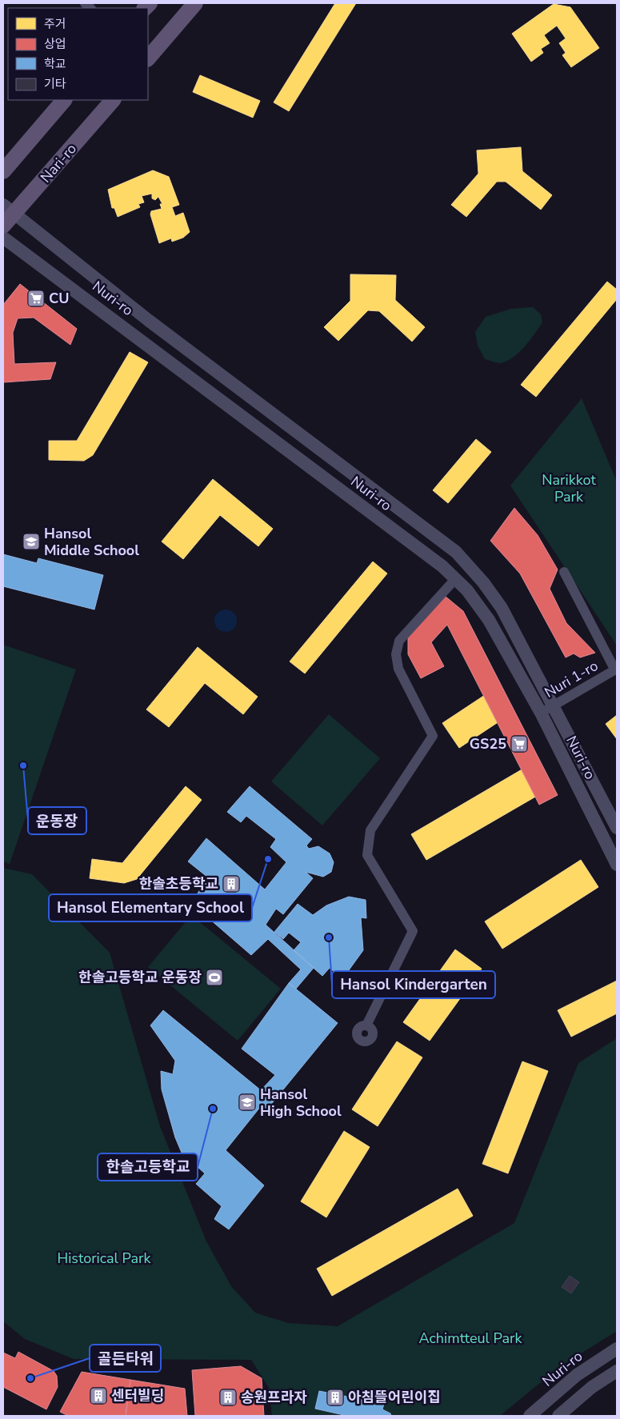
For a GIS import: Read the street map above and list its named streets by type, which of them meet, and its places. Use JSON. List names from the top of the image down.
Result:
{
  "streets": {
    "main road": ["Nari-ro"],
    "street": ["Nuri-ro", "Nuri 1-ro"]
  },
  "crossings": [
    ["Nari-ro", "Nuri-ro"],
    ["Nuri-ro", "Nuri 1-ro"]
  ],
  "parks": ["Narikkot Park", "Historical Park", "Achimtteul Park"],
  "places": {
    "supermarket": ["CU", "GS25"],
    "school or university": ["Hansol Middle School", "Hansol High School"],
    "other": [
      "운동장",
      "Hansol Elementary School",
      "Hansol Kindergarten",
      "한솔고등학교",
      "골든타워"
    ],
    "building": [
      "한솔초등학교",
      "센터빌딩",
      "송원프라자",
      "아침뜰어린이집"
    ],
    "sports": ["한솔고등학교 운동장"]
  },
  "legend": [
    "주거",
    "상업",
    "학교",
    "기타"
  ]
}
